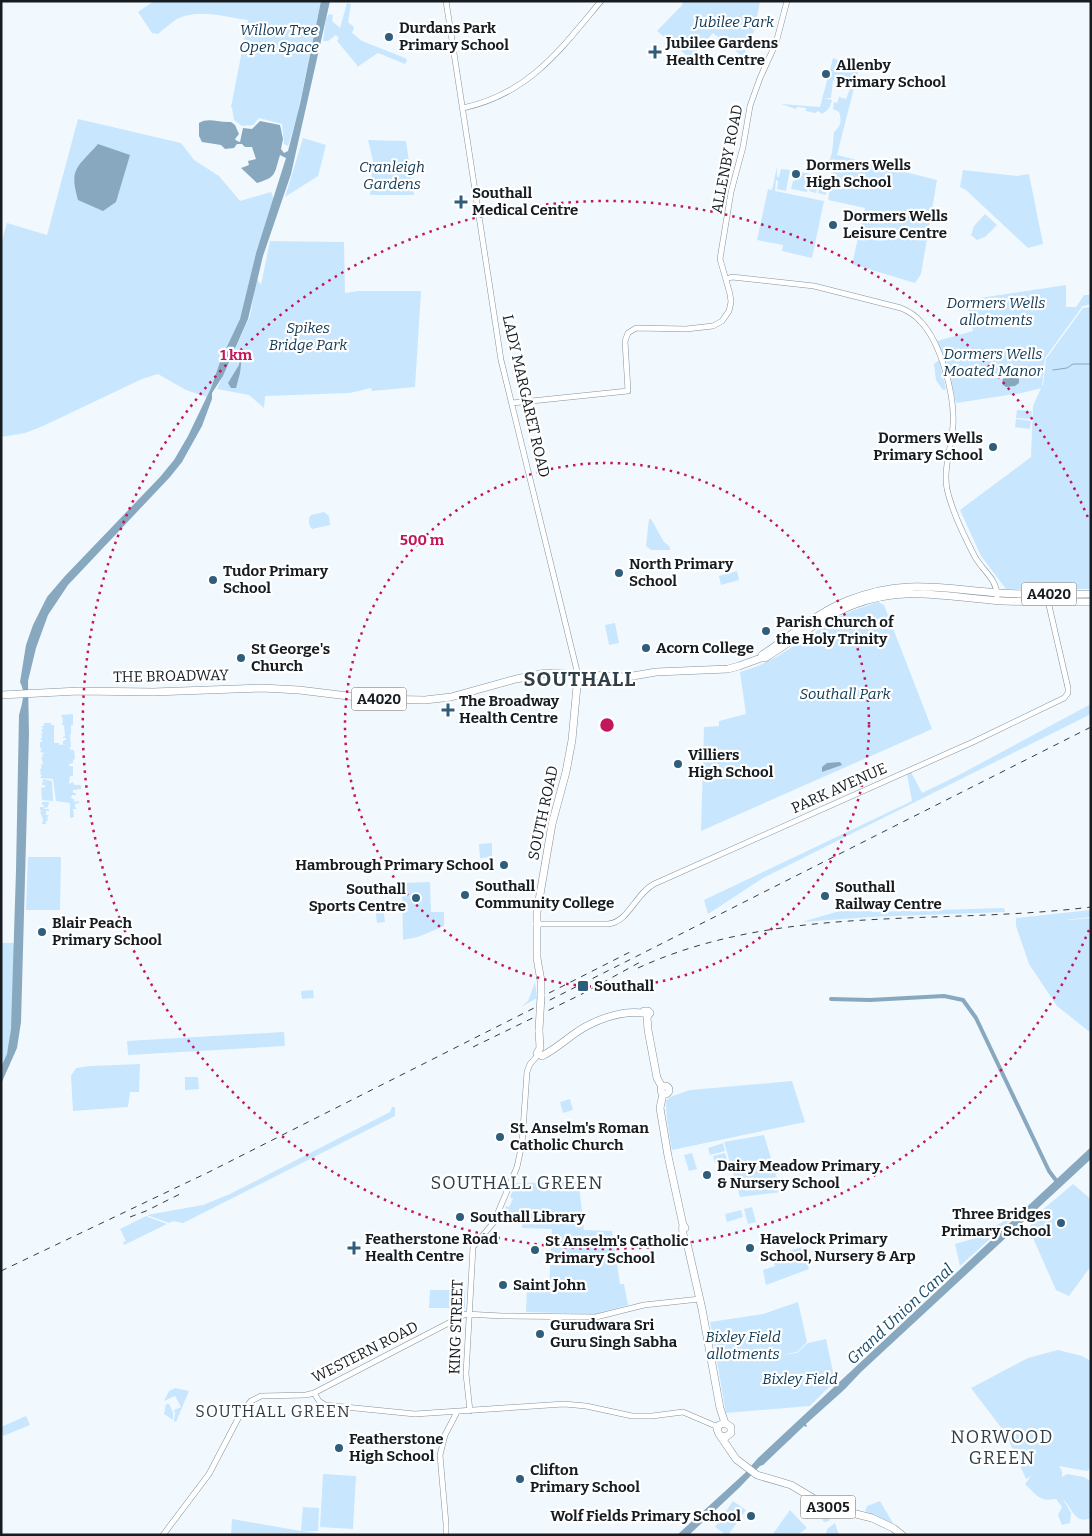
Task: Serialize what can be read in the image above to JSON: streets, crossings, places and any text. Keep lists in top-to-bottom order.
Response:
{
  "streets": {
    "main road": [
      "A4020",
      "THE BROADWAY",
      "SOUTH ROAD",
      "A3005"
    ],
    "street": [
      "ALLENBY ROAD",
      "LADY MARGARET ROAD",
      "PARK AVENUE",
      "KING STREET",
      "WESTERN ROAD"
    ]
  },
  "crossings": [
    ["ALLENBY ROAD", "LADY MARGARET ROAD"],
    ["LADY MARGARET ROAD", "A4020"],
    ["LADY MARGARET ROAD", "THE BROADWAY"],
    ["LADY MARGARET ROAD", "SOUTH ROAD"],
    ["A4020", "THE BROADWAY"],
    ["A4020", "PARK AVENUE"],
    ["A4020", "SOUTH ROAD"],
    ["THE BROADWAY", "SOUTH ROAD"],
    ["PARK AVENUE", "SOUTH ROAD"],
    ["SOUTH ROAD", "KING STREET"],
    ["KING STREET", "WESTERN ROAD"]
  ],
  "districts": [
    "SOUTHALL",
    "SOUTHALL GREEN",
    "SOUTHALL GREEN",
    "NORWOOD GREEN"
  ],
  "water": ["Grand Union Canal"],
  "parks": [
    "Jubilee Park",
    "Willow Tree Open Space",
    "Cranleigh Gardens",
    "Dormers Wells allotments",
    "Spikes Bridge Park",
    "Dormers Wells Moated Manor",
    "Southall Park",
    "Bixley Field allotments",
    "Bixley Field"
  ],
  "places": {
    "other": [
      "Durdans Park Primary School",
      "Allenby Primary School",
      "Dormers Wells High School",
      "Dormers Wells Leisure Centre",
      "Dormers Wells Primary School",
      "North Primary School",
      "Tudor Primary School",
      "Parish Church of the Holy Trinity",
      "Acorn College",
      "St George's Church",
      "Villiers High School",
      "Hambrough Primary School",
      "Southall Community College",
      "Southall Railway Centre",
      "Southall Sports Centre",
      "Blair Peach Primary School",
      "St. Anselm's Roman Catholic Church",
      "Dairy Meadow Primary & Nursery School",
      "Southall Library",
      "Three Bridges Primary School",
      "Havelock Primary School, Nursery & Arp",
      "St Anselm's Catholic Primary School",
      "Saint John",
      "Gurudwara Sri Guru Singh Sabha",
      "Featherstone High School",
      "Clifton Primary School",
      "Wolf Fields Primary School"
    ],
    "health": [
      "Jubilee Gardens Health Centre",
      "Southall Medical Centre",
      "The Broadway Health Centre",
      "Featherstone Road Health Centre"
    ],
    "transit": ["Southall"]
  },
  "rings": ["1 km", "500 m"]
}
